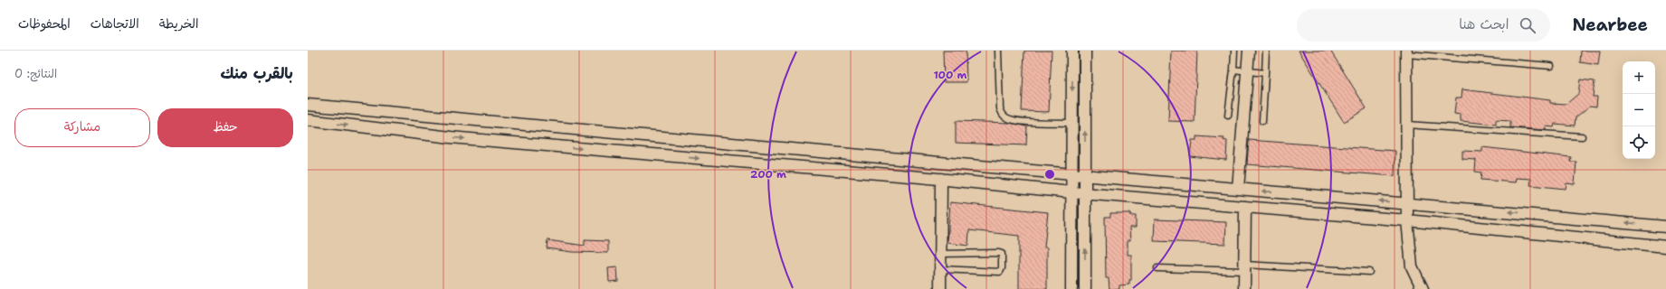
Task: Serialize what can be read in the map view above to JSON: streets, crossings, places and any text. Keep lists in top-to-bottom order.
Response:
{
  "page": {
    "header": "Nearbee",
    "search": "ابحث هنا",
    "nav": ["الخريطة", "الاتجاهات", "المحفوظات"],
    "heading": ["بالقرب منك", "النتائج: 0"],
    "map_buttons": ["+", "−"],
    "buttons": ["حفظ", "مشاركة"]
  },
  "rings": ["100 m", "200 m"]
}
